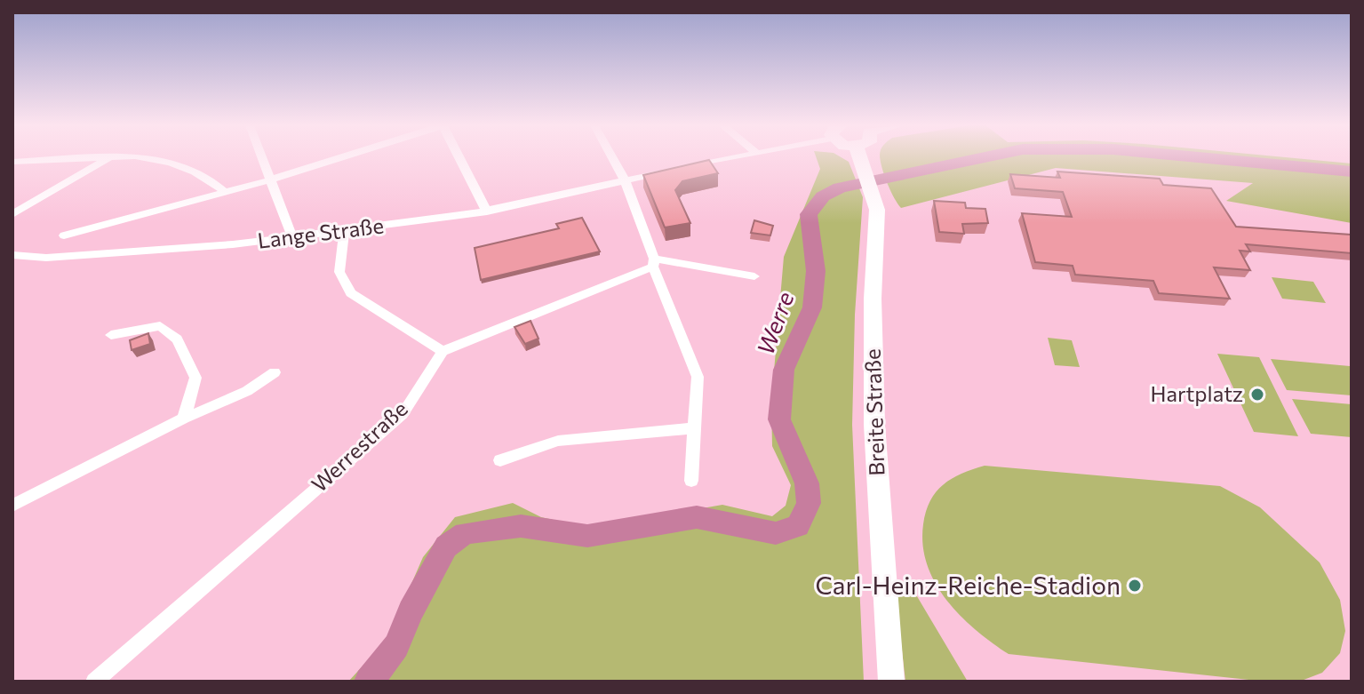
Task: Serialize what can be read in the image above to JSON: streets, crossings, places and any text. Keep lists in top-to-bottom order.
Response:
{
  "streets": {
    "main road": ["Breite Straße"],
    "street": ["Lange Straße", "Werrestraße"]
  },
  "water": ["Werre"],
  "places": ["Hartplatz", "Carl-Heinz-Reiche-Stadion"]
}
